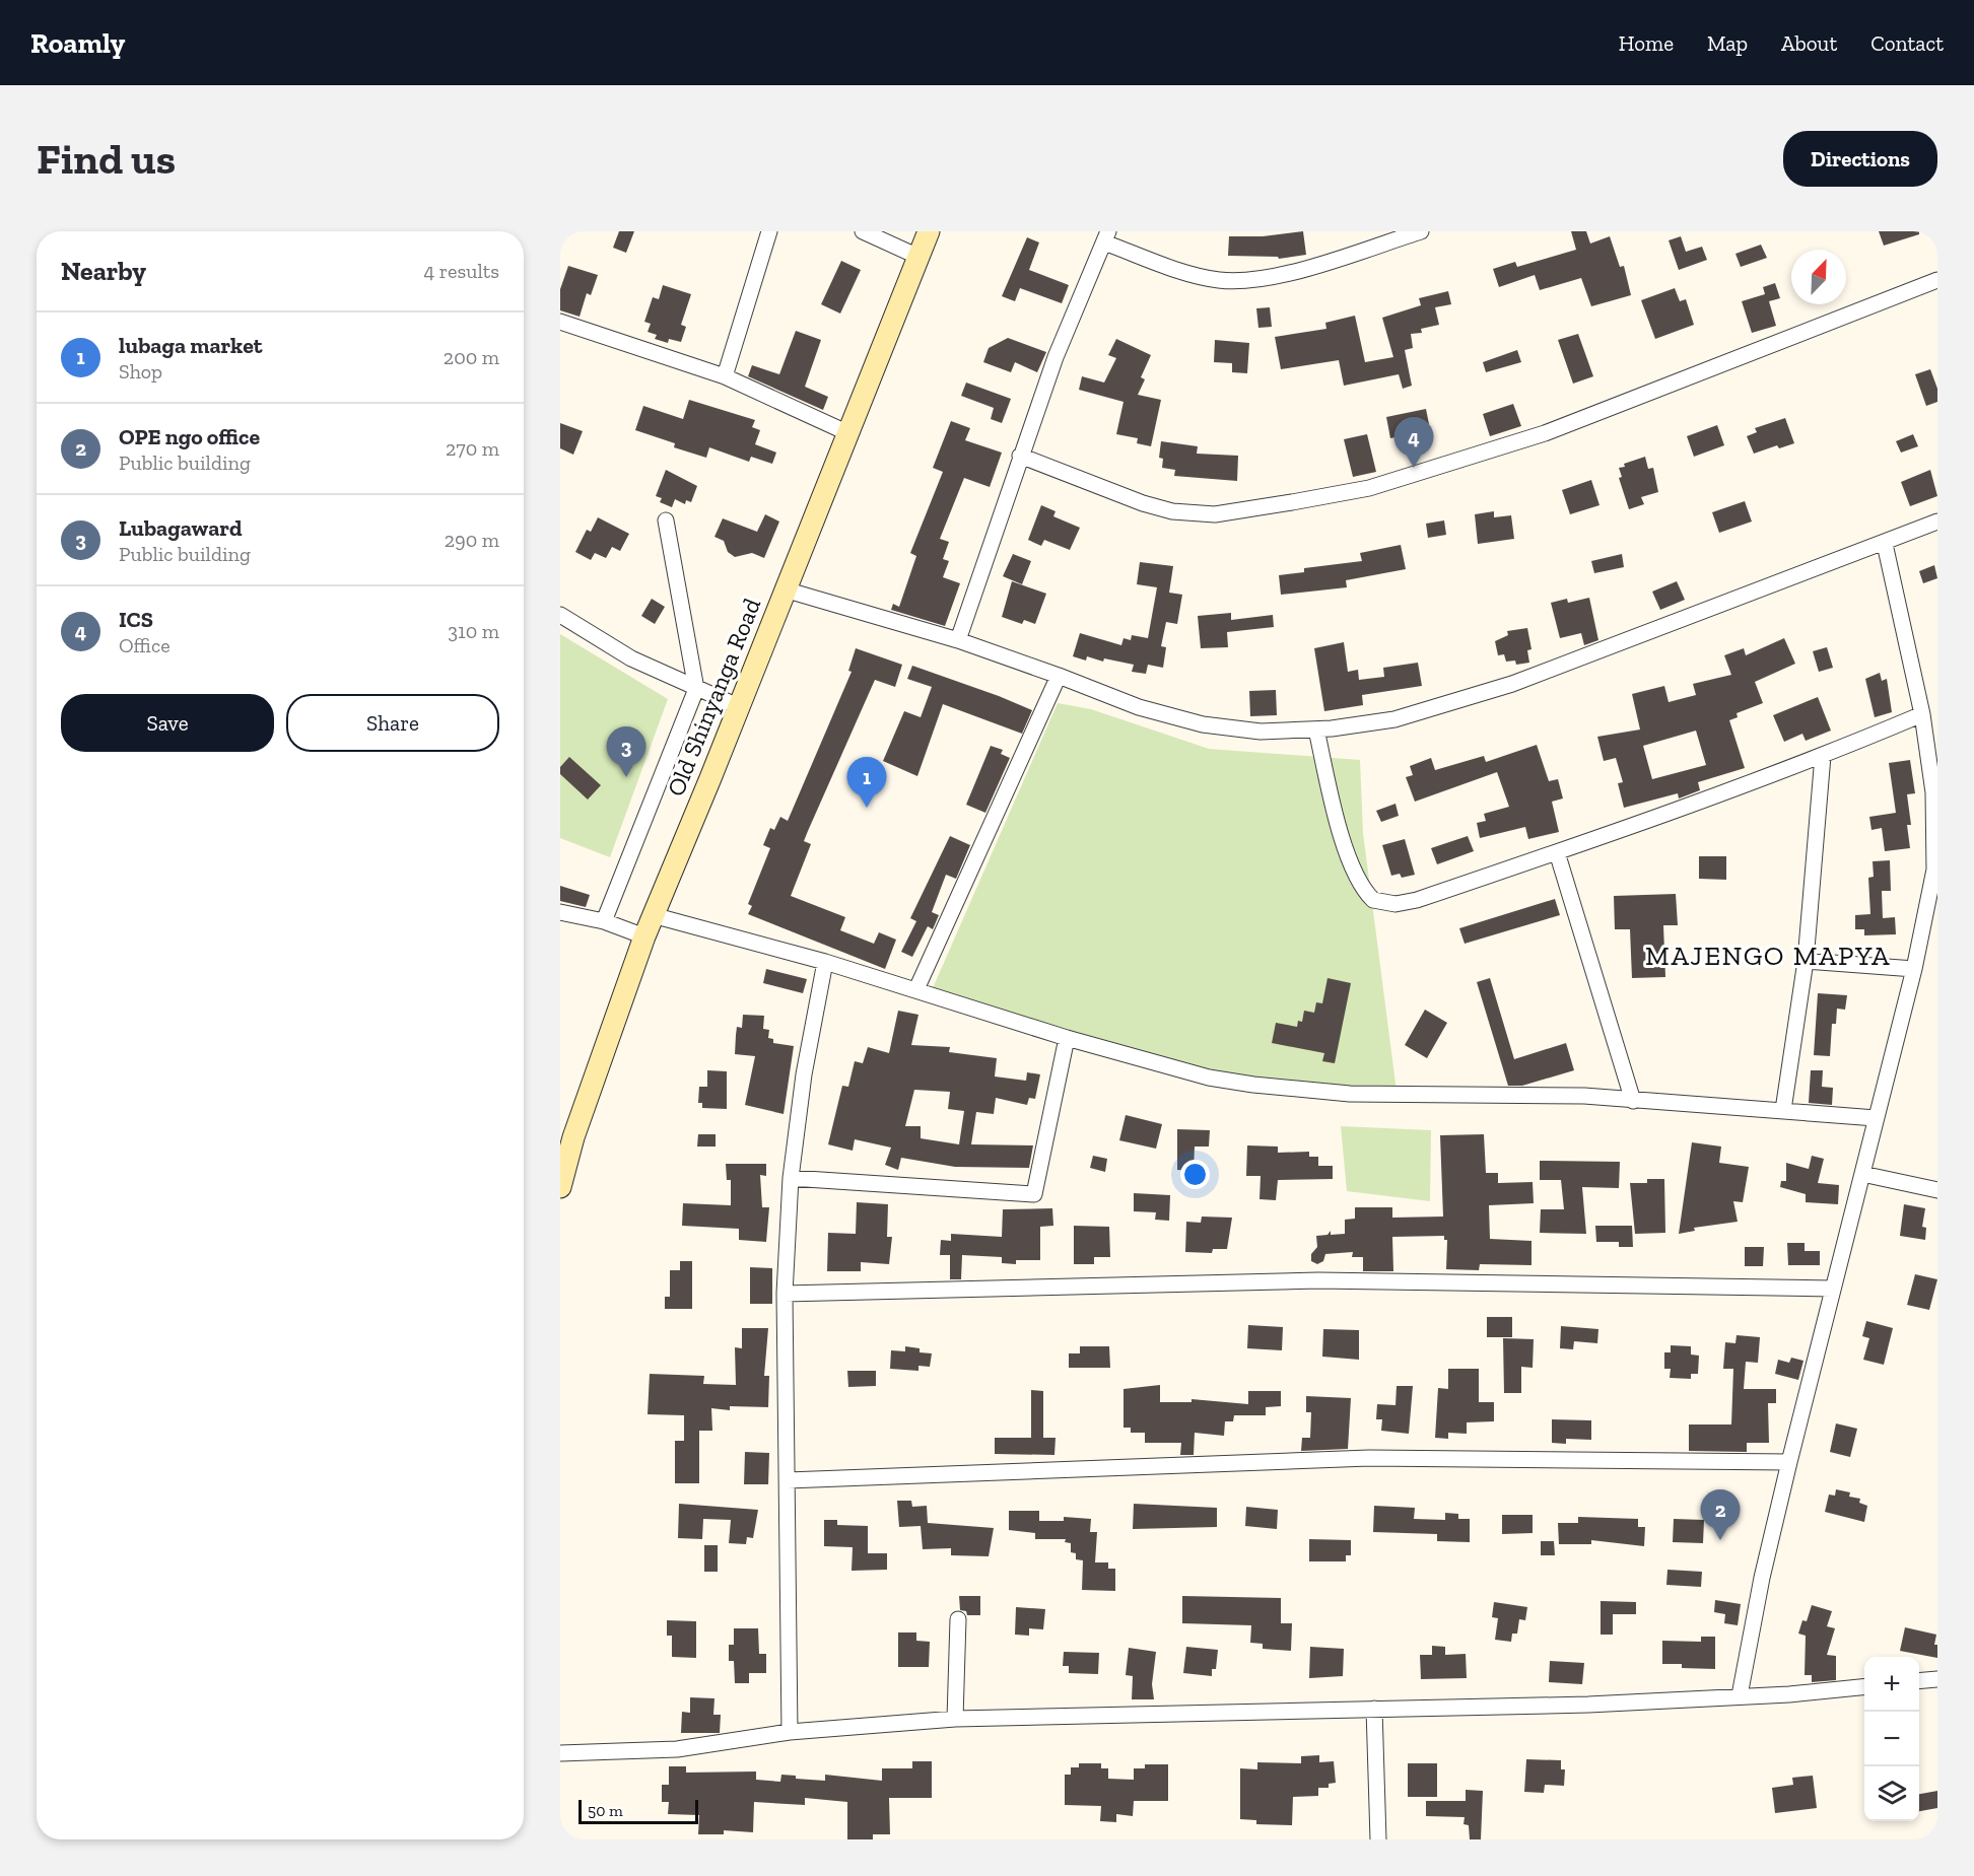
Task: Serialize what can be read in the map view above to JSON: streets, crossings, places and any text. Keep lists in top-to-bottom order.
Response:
{
  "streets": {
    "main road": ["Old Shinyanga Road"]
  },
  "districts": ["MAJENGO MAPYA"],
  "scale_bar": "50 m",
  "north": "top right",
  "page": {
    "header": "Roamly",
    "nav": [
      "Home",
      "Map",
      "About",
      "Contact"
    ],
    "buttons": [
      "Directions",
      ["Save", "Share"]
    ],
    "title": "Find us",
    "heading": ["Nearby", "4 results"],
    "list": [
      {
        "mark": "1",
        "name": "lubaga market",
        "note": "Shop",
        "value": "200 m"
      },
      {
        "mark": "2",
        "name": "OPE ngo office",
        "note": "Public building",
        "value": "270 m"
      },
      {
        "mark": "3",
        "name": "Lubagaward",
        "note": "Public building",
        "value": "290 m"
      },
      {
        "mark": "4",
        "name": "ICS",
        "note": "Office",
        "value": "310 m"
      }
    ],
    "pins": [
      "4",
      "3",
      "1",
      "2"
    ],
    "map_buttons": ["+", "−"],
    "scale": "50 m"
  }
}
